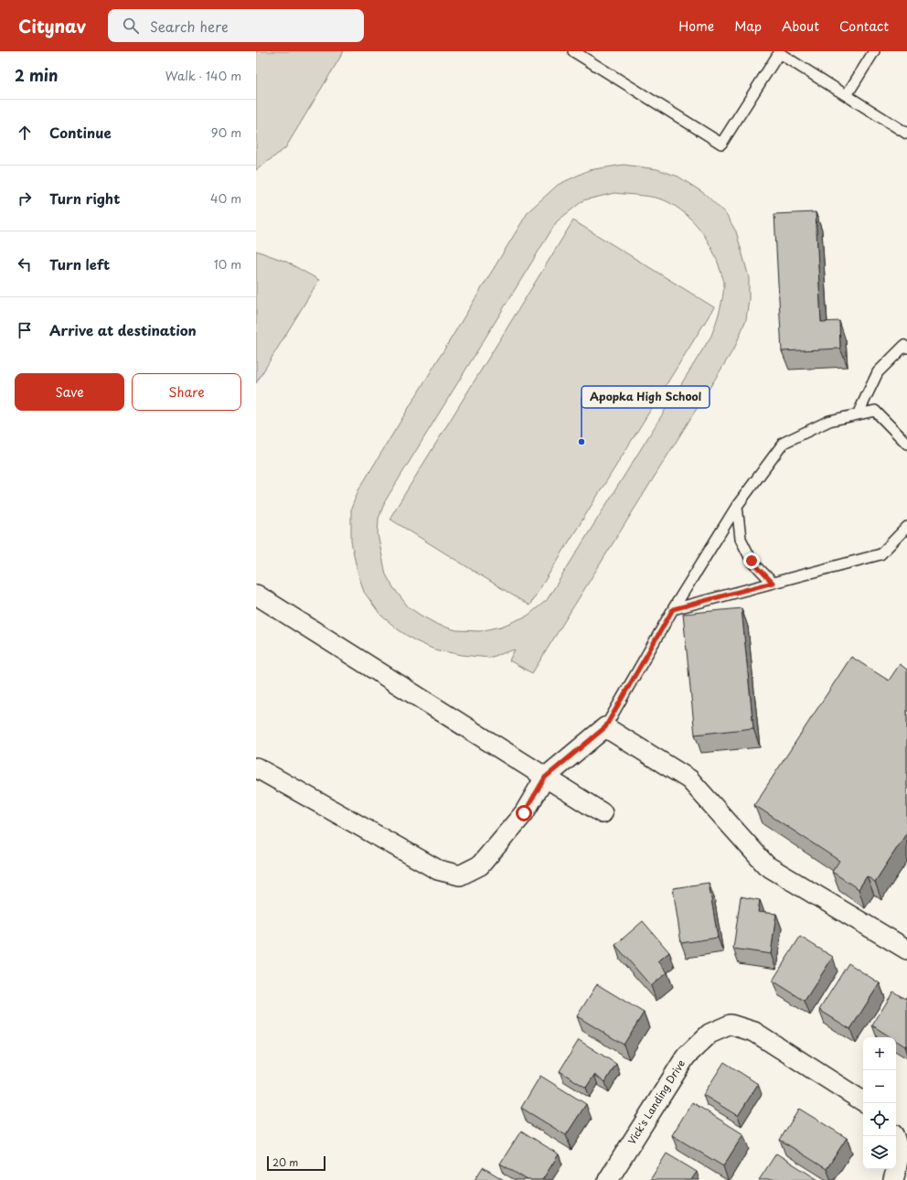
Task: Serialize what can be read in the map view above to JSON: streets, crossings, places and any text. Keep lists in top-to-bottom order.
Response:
{
  "streets": {
    "street": ["Vick's Landing Drive"]
  },
  "places": ["Apopka High School"],
  "scale_bar": "20 m",
  "page": {
    "header": "Citynav",
    "search": "Search here",
    "nav": [
      "Home",
      "Map",
      "About",
      "Contact"
    ],
    "heading": ["2 min", "Walk · 140 m"],
    "list": [
      ["Continue", "90 m"],
      ["Turn right", "40 m"],
      ["Turn left", "10 m"],
      "Arrive at destination"
    ],
    "buttons": ["Save", "Share"],
    "map_buttons": ["+", "−"],
    "scale": "20 m"
  }
}
